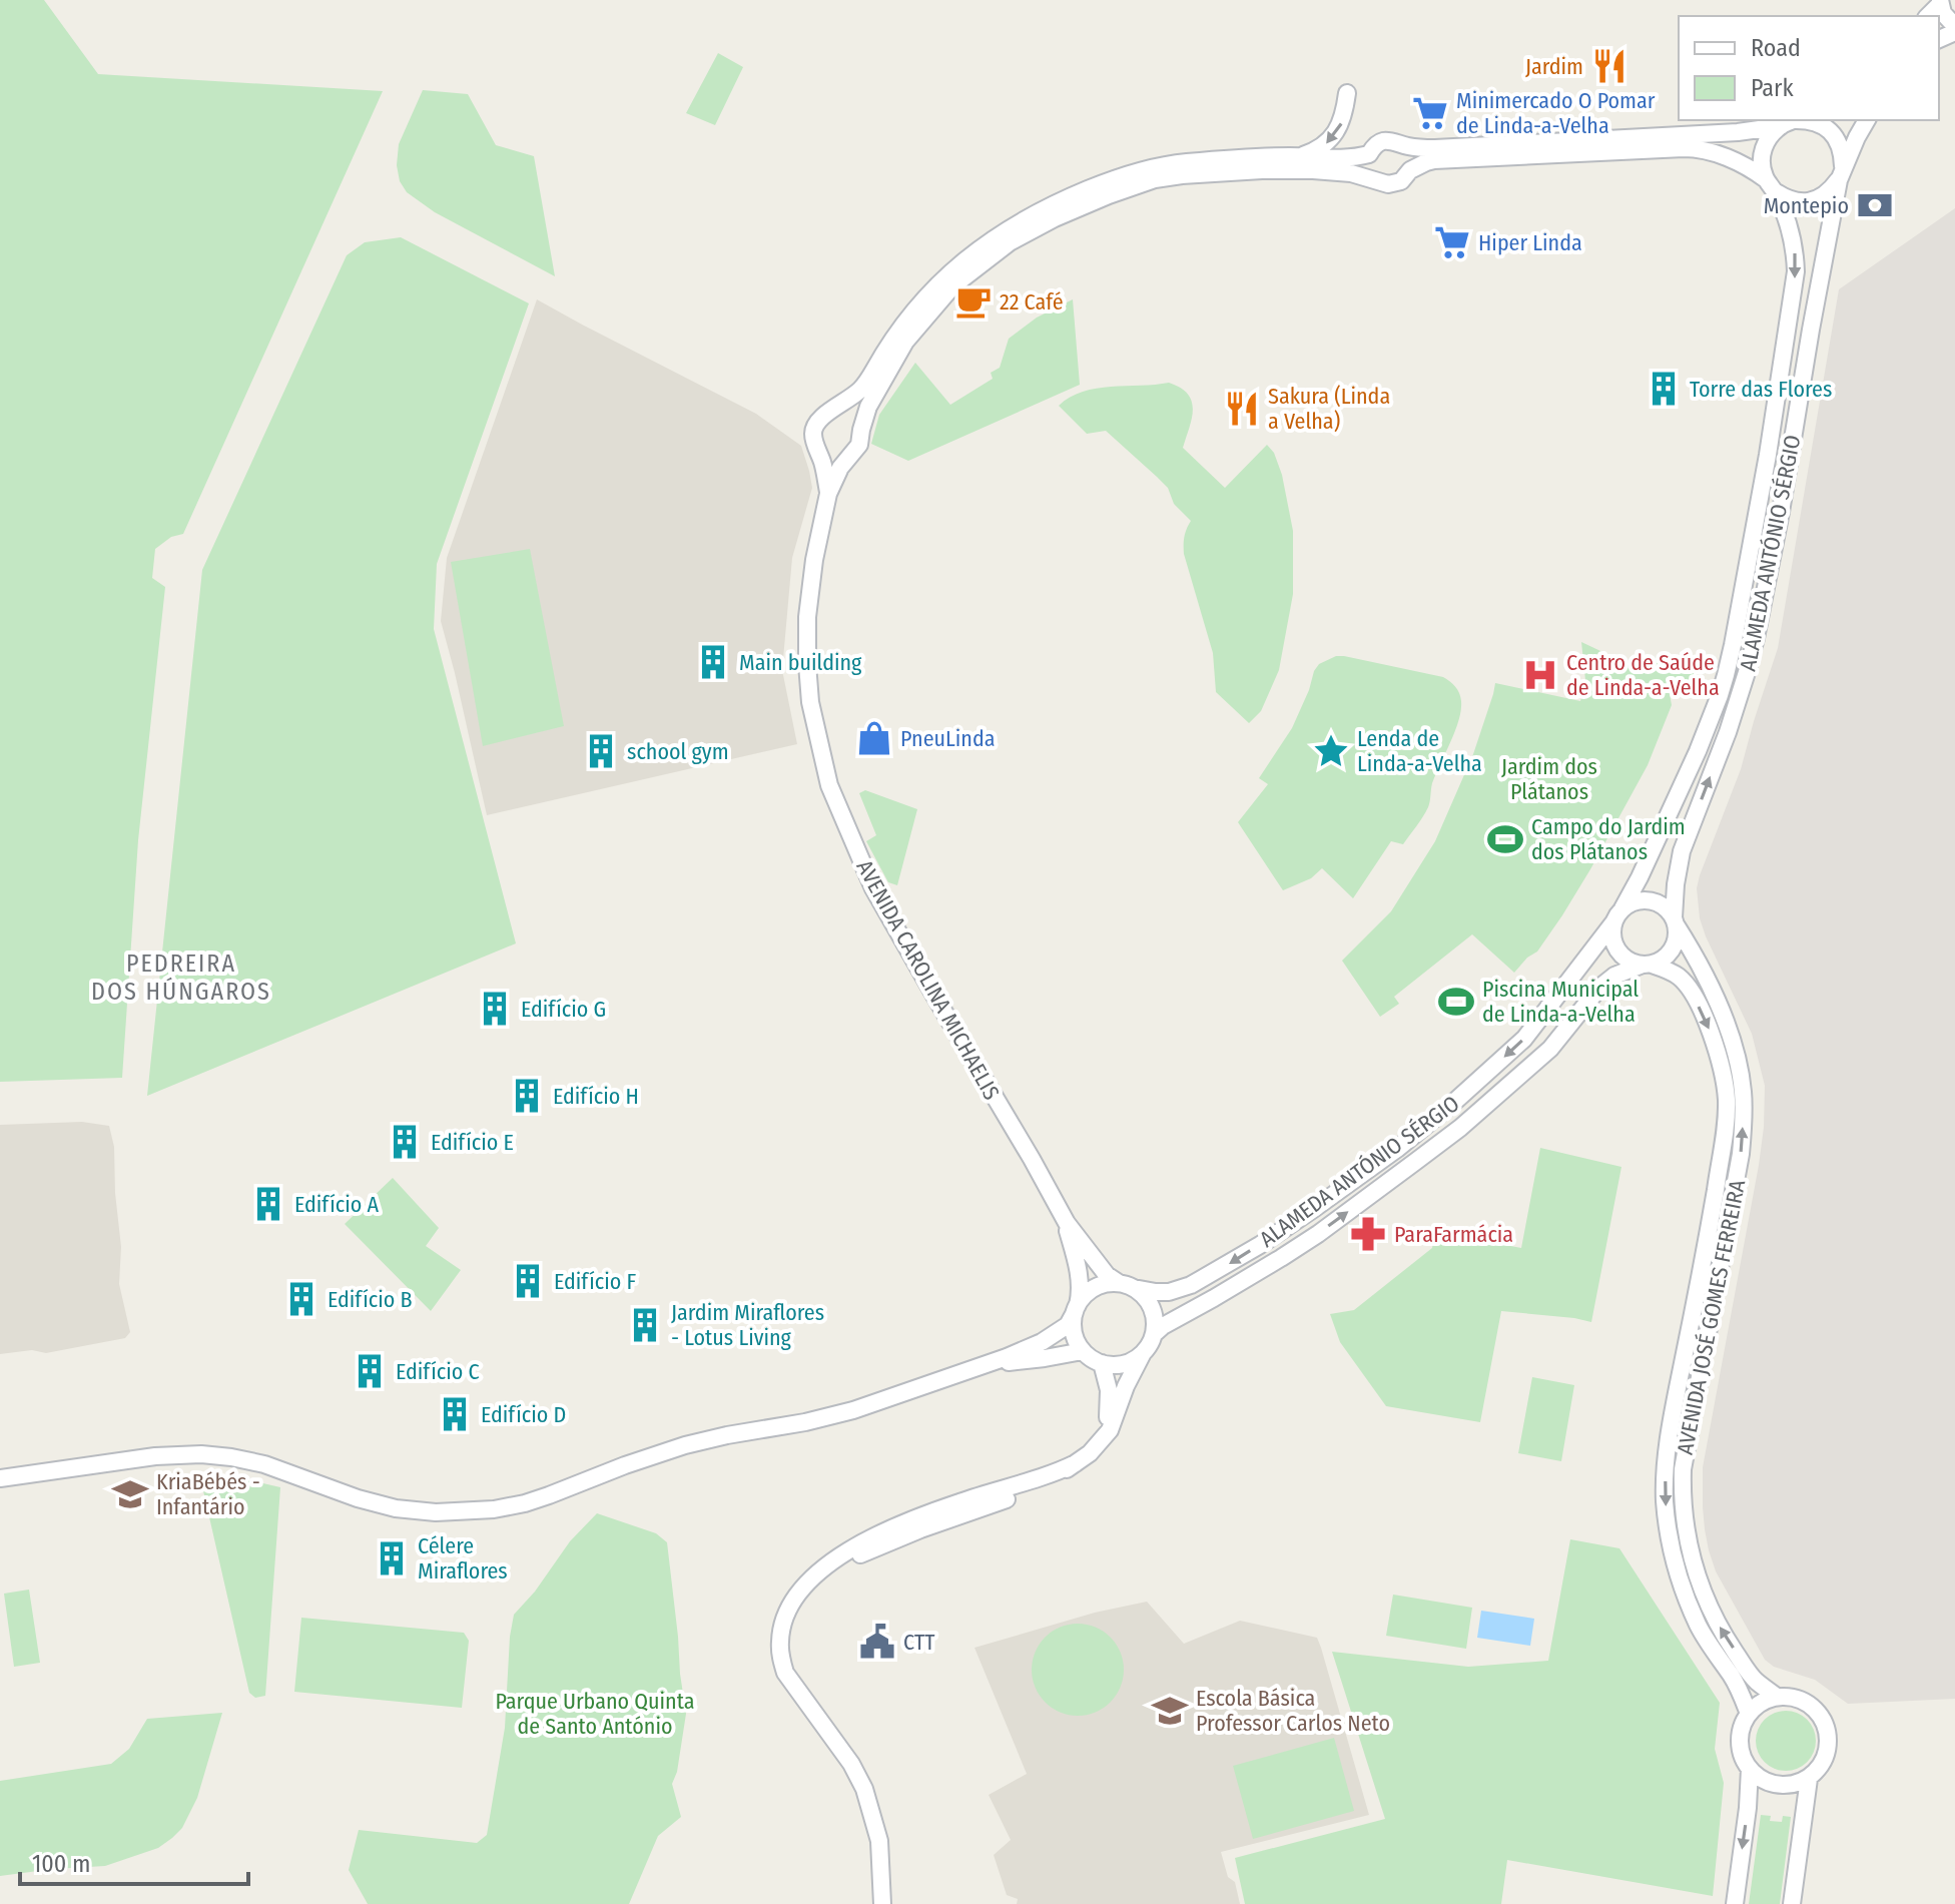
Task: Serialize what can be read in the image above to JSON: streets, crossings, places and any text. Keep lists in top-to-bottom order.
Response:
{
  "streets": {
    "street": ["ALAMEDA ANTÓNIO SÉRGIO", "AVENIDA CAROLINA MICHAELIS", "AVENIDA JOSÉ GOMES FERREIRA"]
  },
  "crossings": [
    ["ALAMEDA ANTÓNIO SÉRGIO", "AVENIDA CAROLINA MICHAELIS"],
    ["ALAMEDA ANTÓNIO SÉRGIO", "AVENIDA JOSÉ GOMES FERREIRA"]
  ],
  "districts": ["PEDREIRA DOS HÚNGAROS"],
  "parks": ["Jardim dos Plátanos", "Parque Urbano Quinta de Santo António"],
  "places": {
    "restaurant": ["Jardim", "Sakura (Linda a Velha)"],
    "supermarket": ["Minimercado O Pomar de Linda-a-Velha", "Hiper Linda"],
    "bank": ["Montepio"],
    "cafe": ["22 Café"],
    "building": [
      "Torre das Flores",
      "Main building",
      "school gym",
      "Edifício G",
      "Edifício H",
      "Edifício E",
      "Edifício A",
      "Edifício F",
      "Edifício B",
      "Jardim Miraflores - Lotus Living",
      "Edifício C",
      "Edifício D",
      "Célere Miraflores"
    ],
    "hospital": ["Centro de Saúde de Linda-a-Velha"],
    "shop": ["PneuLinda"],
    "place": ["Lenda de Linda-a-Velha"],
    "sports": ["Campo do Jardim dos Plátanos", "Piscina Municipal de Linda-a-Velha"],
    "pharmacy": ["ParaFarmácia"],
    "school or university": ["KriaBébés - Infantário", "Escola Básica Professor Carlos Neto"],
    "public building": ["CTT"]
  },
  "legend": ["Road", "Park"],
  "scale_bar": "100 m"
}
